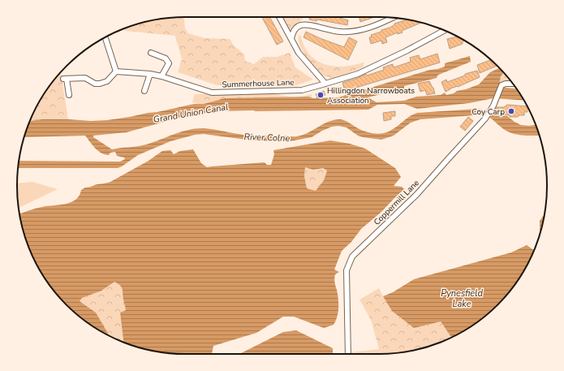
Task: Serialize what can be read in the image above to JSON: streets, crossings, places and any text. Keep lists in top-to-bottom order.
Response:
{
  "streets": {
    "street": ["Summerhouse Lane", "Coppermill Lane"]
  },
  "water": ["Grand Union Canal", "River Colne", "Pynesfield Lake"],
  "places": ["Hillingdon Narrowboats Association", "Coy Carp"]
}
